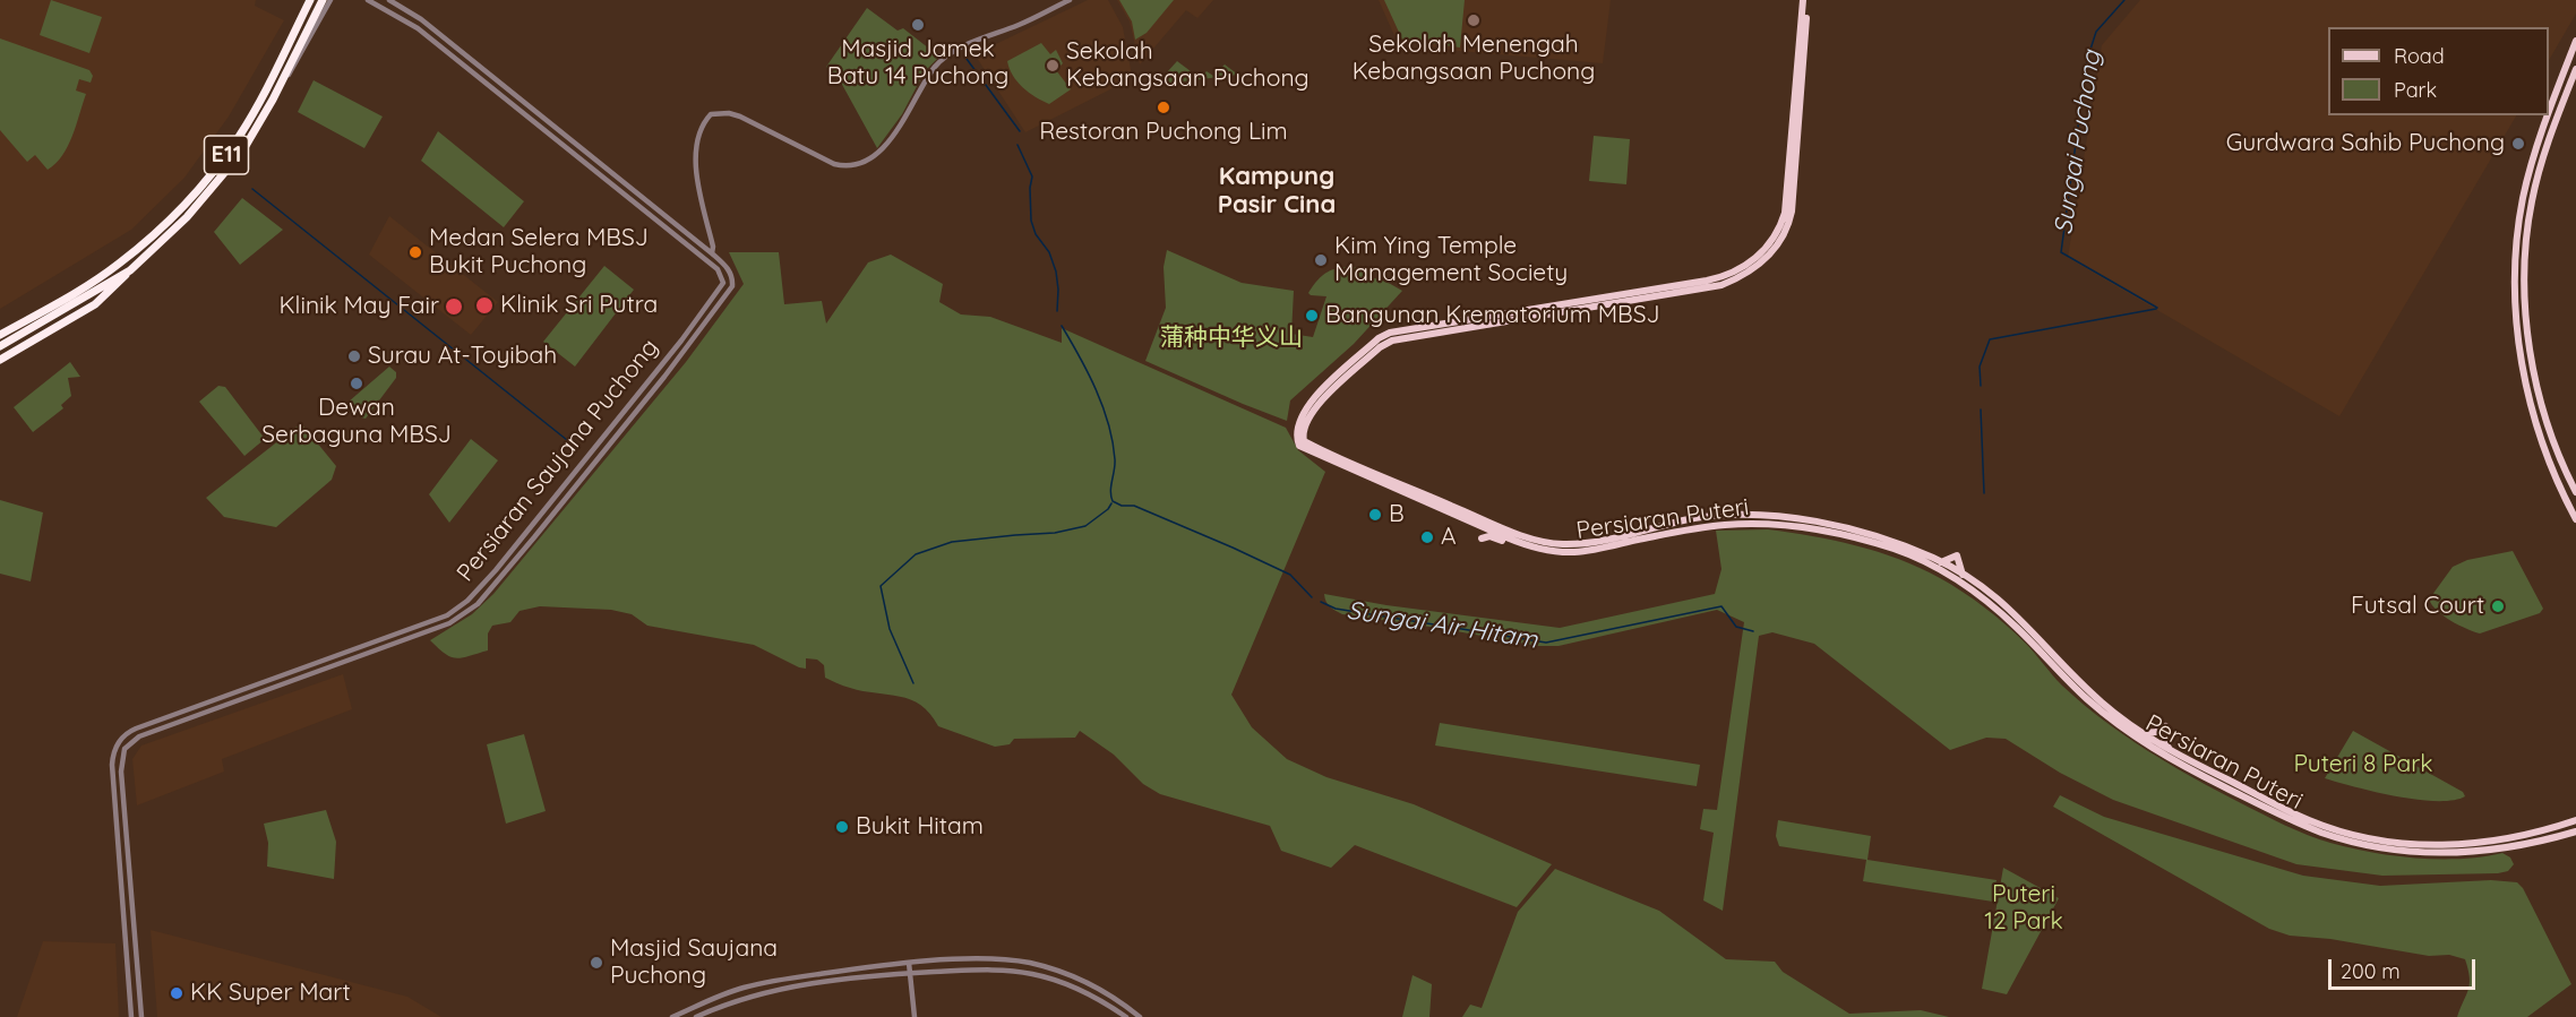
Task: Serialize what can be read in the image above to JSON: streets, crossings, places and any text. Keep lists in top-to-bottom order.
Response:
{
  "streets": {
    "highway": ["E11"],
    "main road": ["Persiaran Puteri"],
    "street": ["Persiaran Saujana Puchong"]
  },
  "districts": ["Kampung Pasir Cina"],
  "water": ["Sungai Puchong", "Sungai Air Hitam"],
  "parks": ["蒲种中华义山", "Puteri 8 Park", "Puteri 12 Park"],
  "places": [
    "Sekolah Menengah Kebangsaan Puchong",
    "Masjid Jamek Batu 14 Puchong",
    "Sekolah Kebangsaan Puchong",
    "Restoran Puchong Lim",
    "Gurdwara Sahib Puchong",
    "Medan Selera MBSJ Bukit Puchong",
    "Kim Ying Temple Management Society",
    "Klinik Sri Putra",
    "Klinik May Fair",
    "Bangunan Krematorium MBSJ",
    "Surau At-Toyibah",
    "Dewan Serbaguna MBSJ",
    "B",
    "A",
    "Futsal Court",
    "Bukit Hitam",
    "Masjid Saujana Puchong",
    "KK Super Mart"
  ],
  "legend": ["Road", "Park"],
  "scale_bar": "200 m"
}
